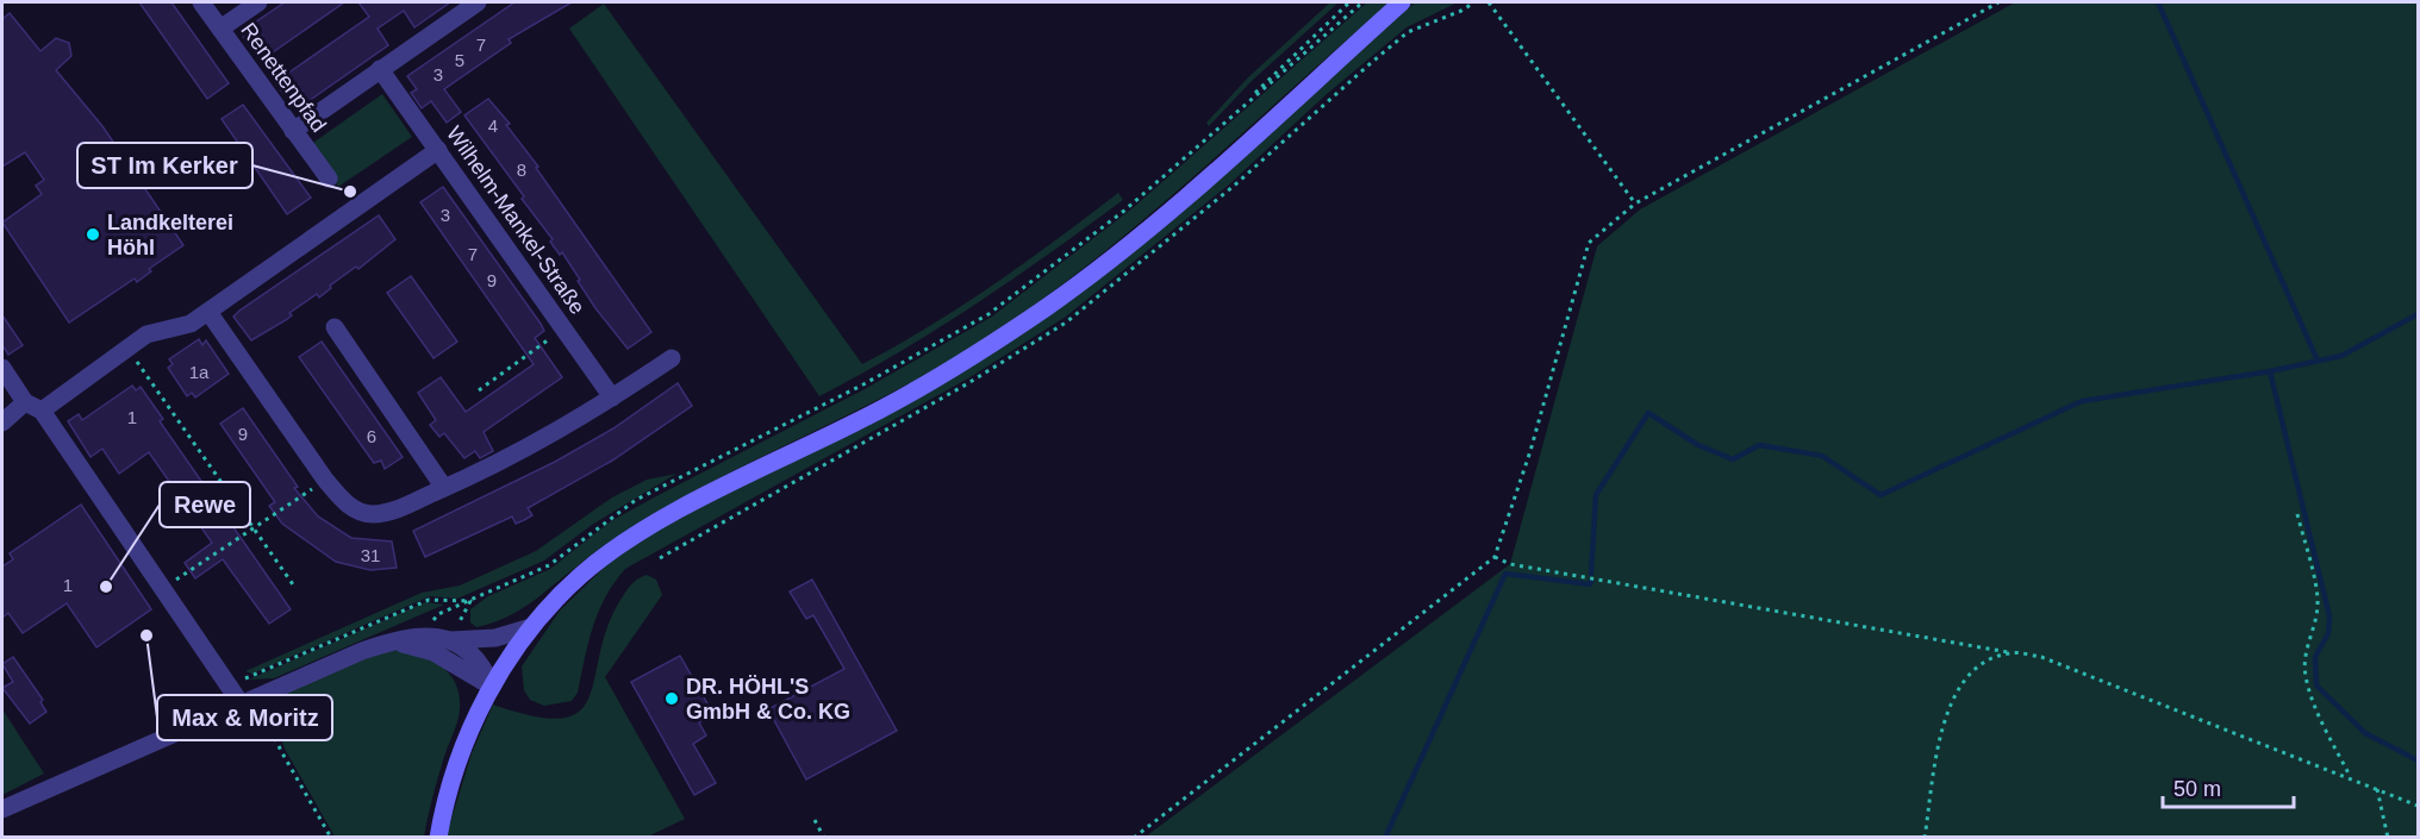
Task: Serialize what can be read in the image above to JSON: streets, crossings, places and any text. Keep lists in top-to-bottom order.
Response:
{
  "streets": {
    "street": ["Renettenpfad", "Wilhelm-Mankel-Straße"]
  },
  "places": [
    "ST Im Kerker",
    "Landkelterei Höhl",
    "Rewe",
    "Max & Moritz",
    "DR. HÖHL'S GmbH & Co. KG"
  ],
  "house_numbers": [
    "7",
    "5",
    "3",
    "4",
    "8",
    "3",
    "7",
    "9",
    "1a",
    "1",
    "9",
    "6",
    "31",
    "1"
  ],
  "scale_bar": "50 m"
}
